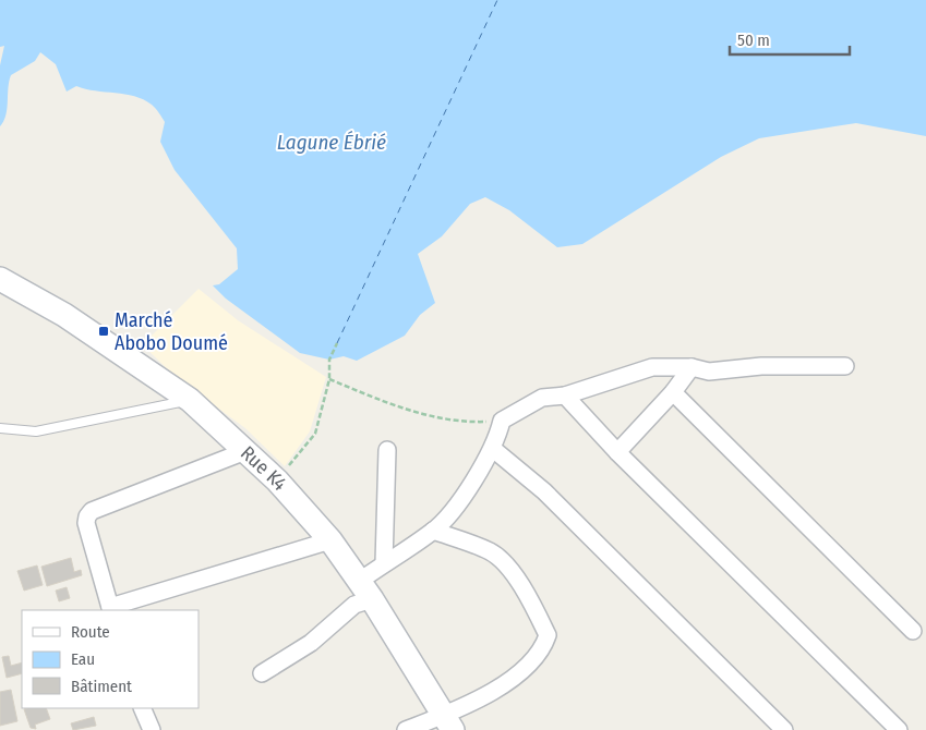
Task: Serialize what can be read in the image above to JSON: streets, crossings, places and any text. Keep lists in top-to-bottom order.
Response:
{
  "streets": {
    "street": ["Rue K4"]
  },
  "water": ["Lagune Ébrié"],
  "places": {
    "transit": ["Marché Abobo Doumé"]
  },
  "legend": ["Route", "Eau", "Bâtiment"],
  "scale_bar": "50 m"
}
